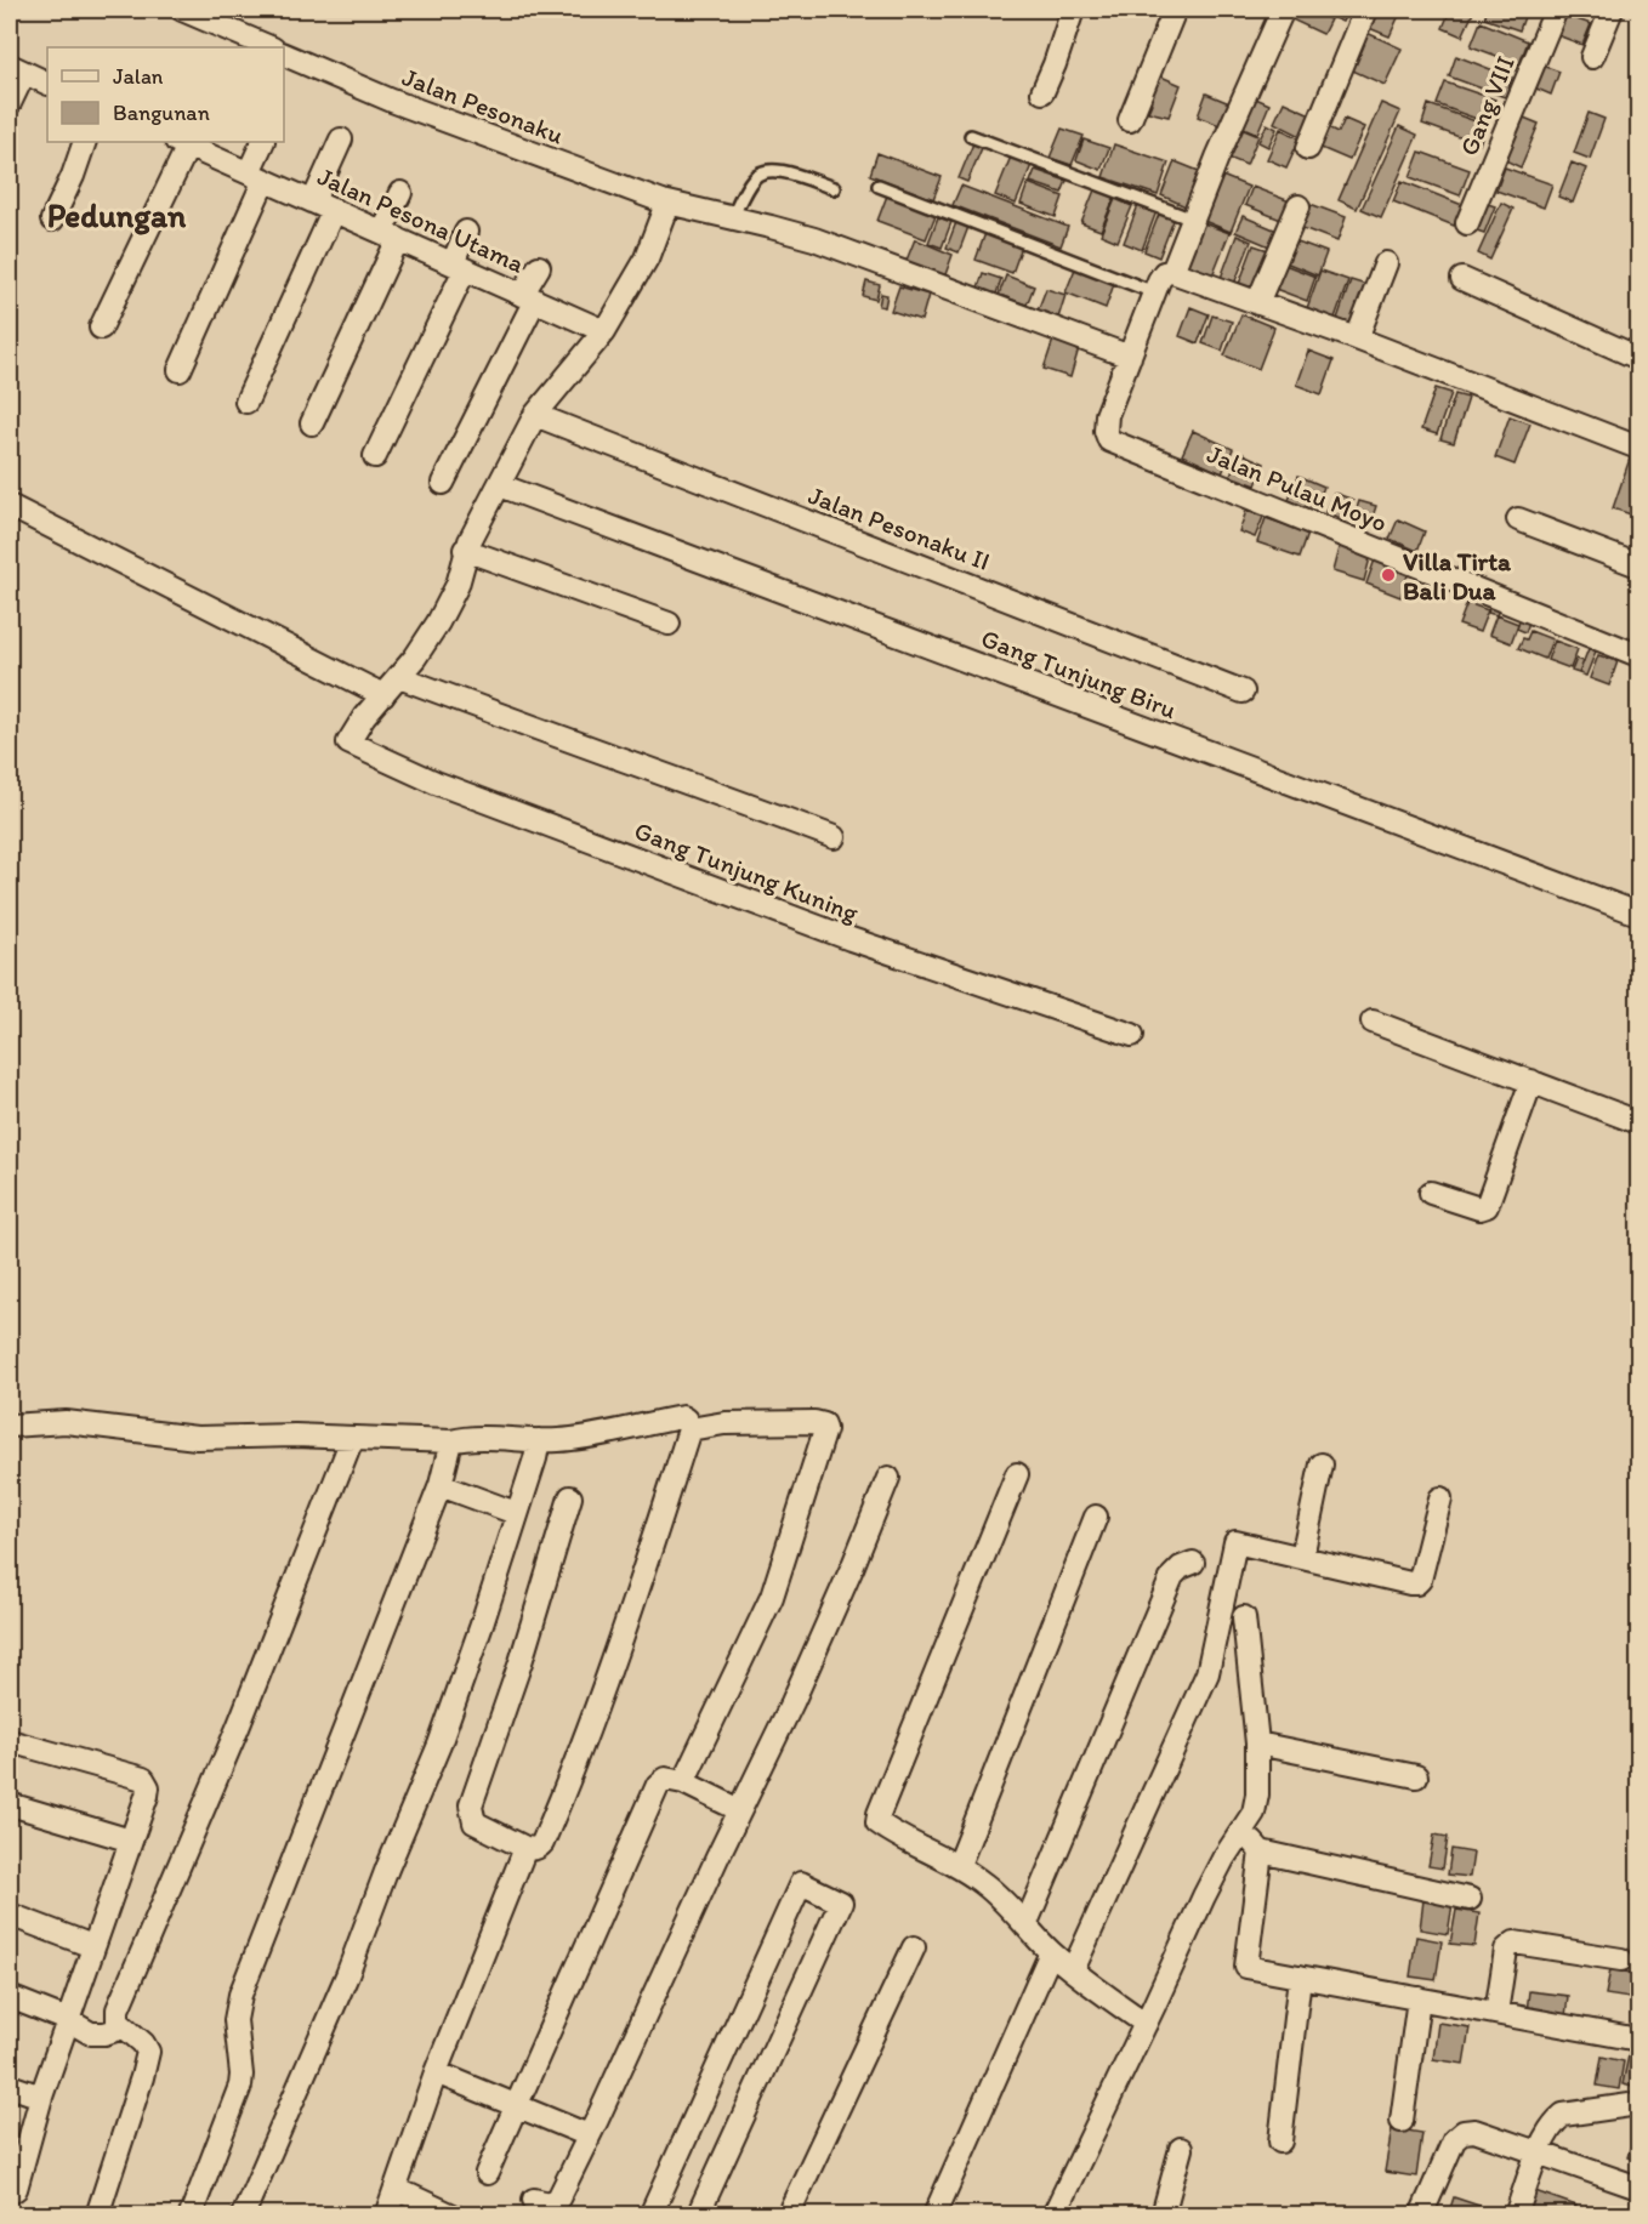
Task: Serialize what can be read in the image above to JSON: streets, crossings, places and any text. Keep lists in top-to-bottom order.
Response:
{
  "streets": {
    "street": [
      "Jalan Pesonaku",
      "Gang VIII",
      "Jalan Pesona Utama",
      "Jalan Pulau Moyo",
      "Jalan Pesonaku II",
      "Gang Tunjung Biru",
      "Gang Tunjung Kuning"
    ]
  },
  "crossings": [
    ["Jalan Pesonaku", "Jalan Pulau Moyo"]
  ],
  "districts": ["Pedungan"],
  "places": ["Villa Tirta Bali Dua"],
  "legend": ["Jalan", "Bangunan"]
}
